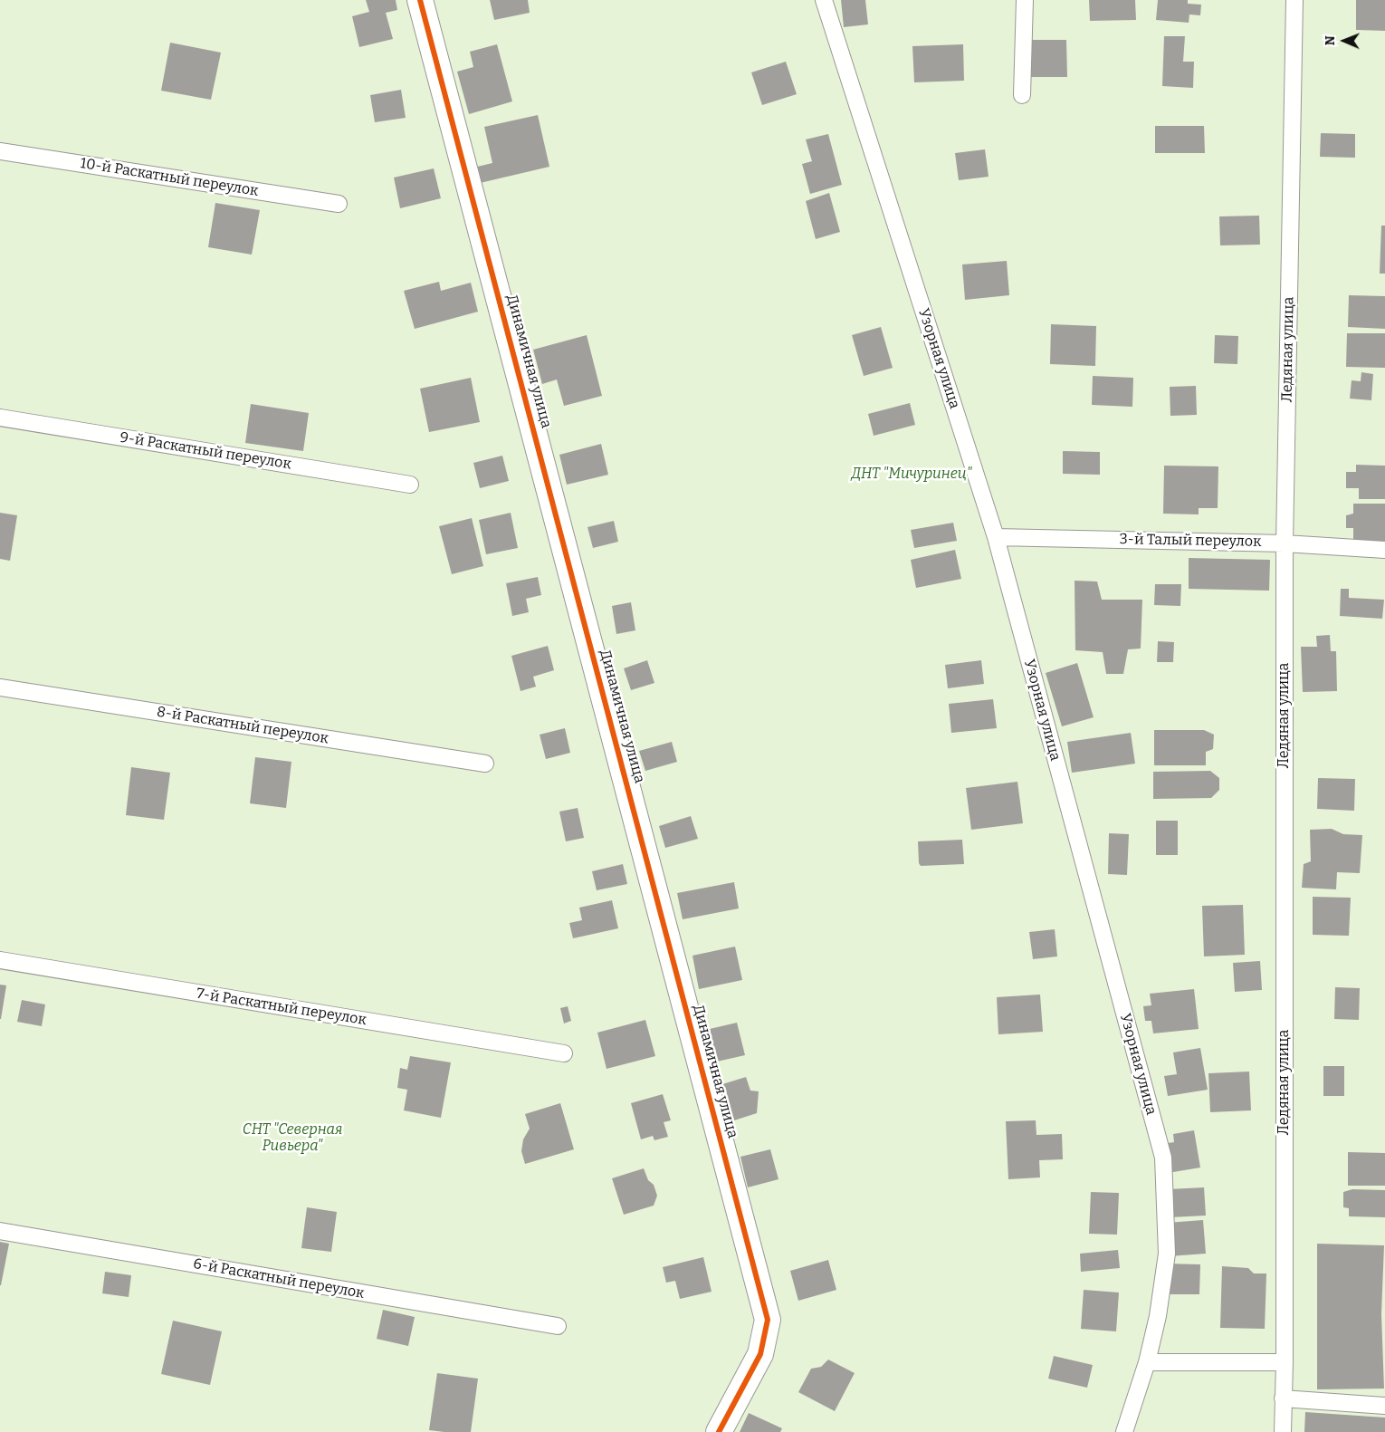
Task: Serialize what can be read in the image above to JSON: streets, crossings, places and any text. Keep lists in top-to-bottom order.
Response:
{
  "streets": {
    "street": ["Динамичная улица"],
    "lane": [
      "10-й Раскатный переулок",
      "Ледяная улица",
      "Узорная улица",
      "9-й Раскатный переулок",
      "3-й Талый переулок",
      "8-й Раскатный переулок",
      "7-й Раскатный переулок",
      "6-й Раскатный переулок"
    ]
  },
  "crossings": [
    ["Ледяная улица", "3-й Талый переулок"],
    ["Узорная улица", "3-й Талый переулок"]
  ],
  "parks": ["ДНТ \"Мичуринец\"", "СНТ \"Северная Ривьера\""],
  "north": "left"
}
